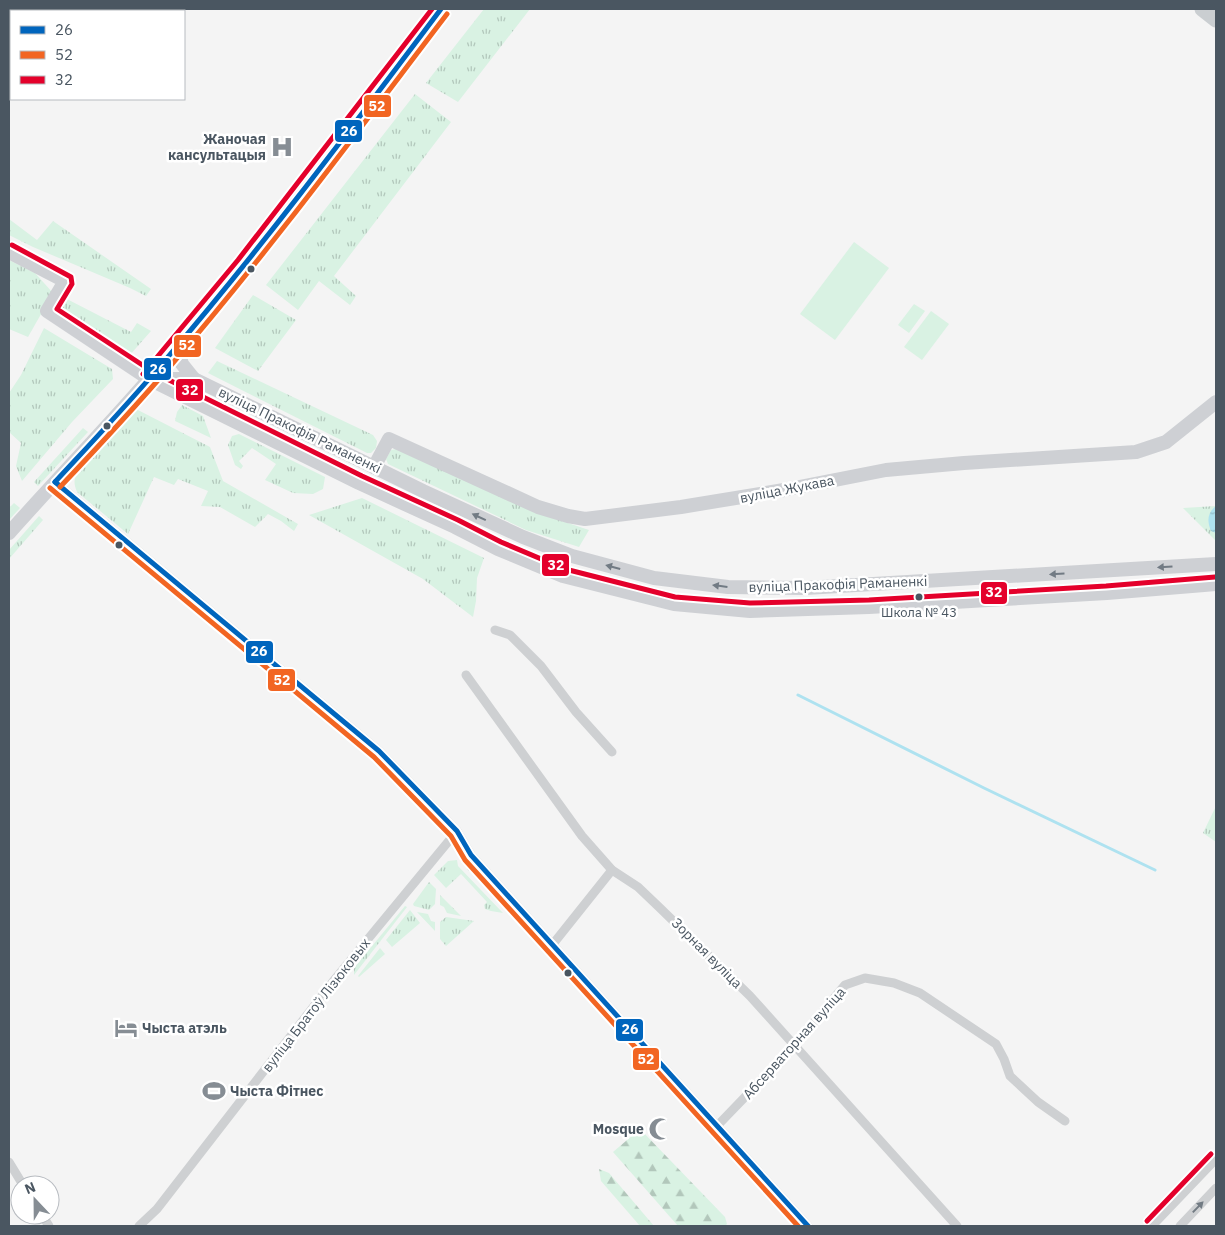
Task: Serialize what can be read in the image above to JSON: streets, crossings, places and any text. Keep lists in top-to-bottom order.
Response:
{
  "streets": {
    "street": [
      "вуліца Пракофія Раманенкі",
      "вуліца Жукава",
      "Зорная вуліца",
      "вуліца Братоў Лізюковых",
      "Абсерваторная вуліца"
    ]
  },
  "crossings": [
    ["вуліца Пракофія Раманенкі", "вуліца Жукава"],
    ["Зорная вуліца", "Абсерваторная вуліца"]
  ],
  "places": {
    "hospital": ["Жаночая кансультацыя"],
    "other": ["Школа № 43"],
    "hotel": ["Чыста атэль"],
    "sports": ["Чыста Фітнес"],
    "mosque": ["Mosque"]
  },
  "lines": ["transit line 26", "transit line 32", "transit line 52"],
  "legend": ["26", "52", "32"],
  "north": "top"
}
